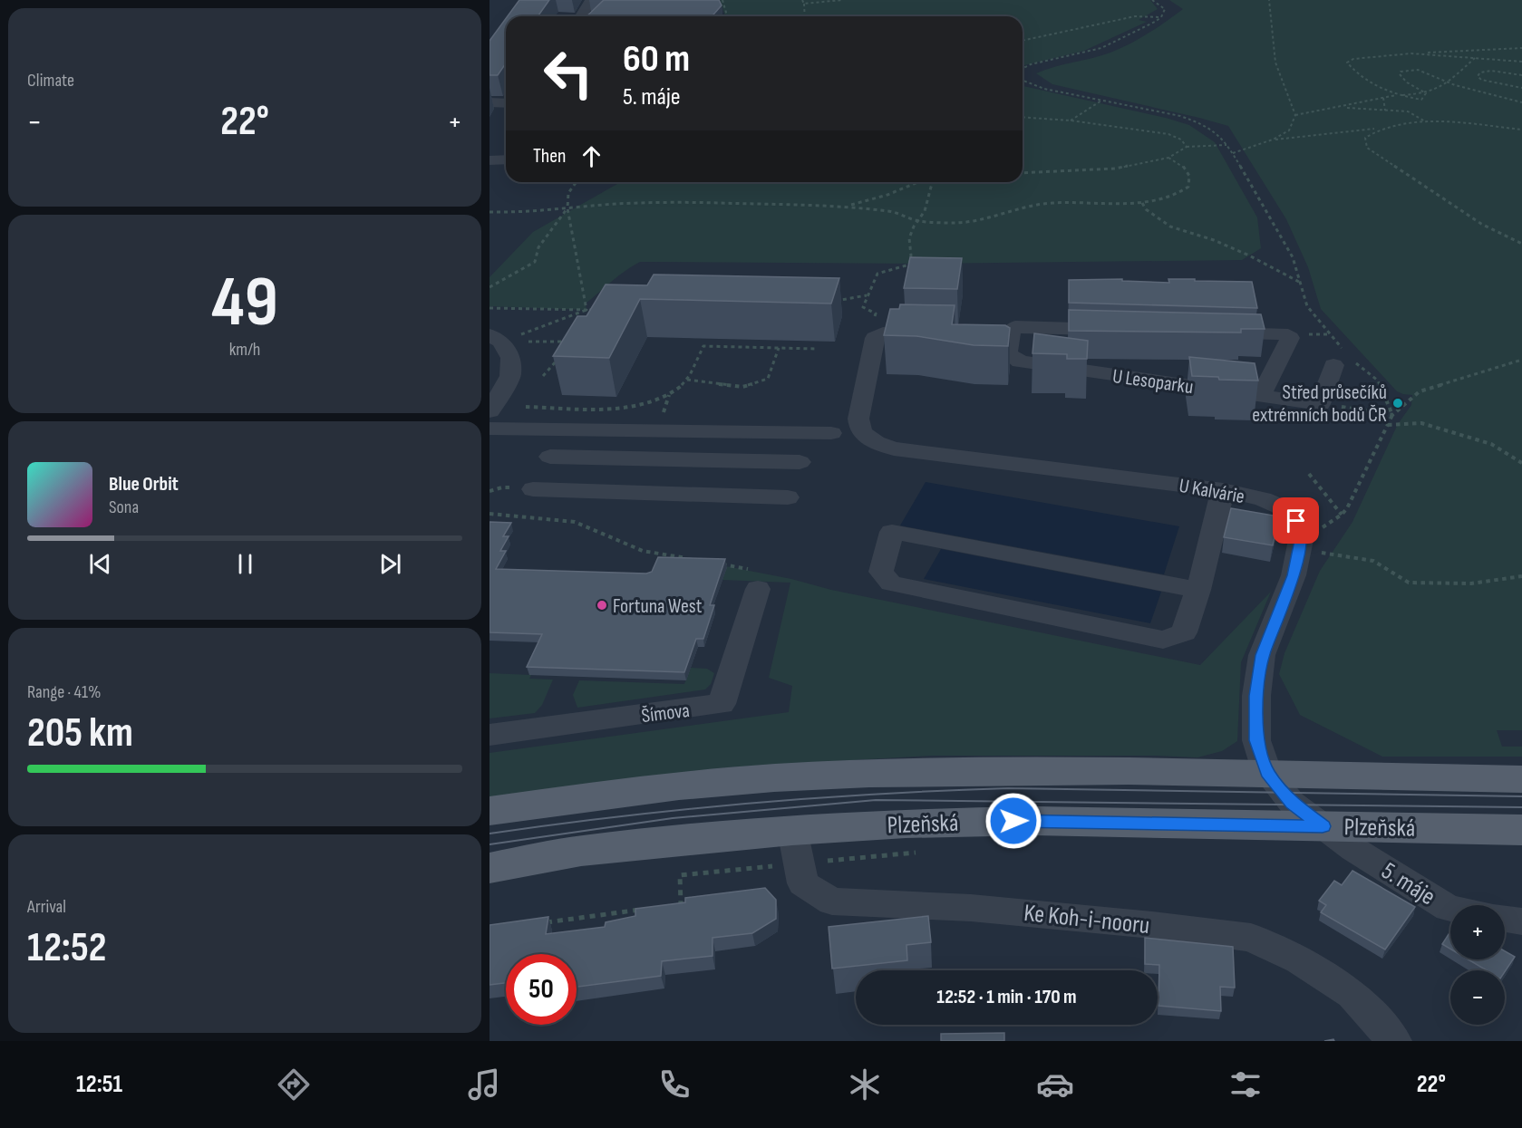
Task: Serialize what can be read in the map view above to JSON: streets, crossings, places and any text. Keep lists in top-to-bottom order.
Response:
{
  "streets": {
    "main road": ["Plzeňská"],
    "street": [
      "U Lesoparku",
      "U Kalvárie",
      "Šímova",
      "5. máje",
      "Ke Koh-i-nooru"
    ]
  },
  "crossings": [
    ["U Kalvárie", "5. máje"],
    ["Plzeňská", "5. máje"],
    ["Plzeňská", "Ke Koh-i-nooru"]
  ],
  "places": ["Střed průsečíků extrémních bodů ČR", "Fortuna West"],
  "page": {
    "tile": [
      "Climate",
      ["49", "km/h"],
      ["Range · 41%", "205 km"],
      ["Arrival", "12:52"]
    ],
    "turn": ["60 m", "5. máje"],
    "heat": ["−", "22°", "+"],
    "then": "Then",
    "song": ["Blue Orbit", "Sona"],
    "map_buttons": ["+", "−"],
    "limit": "50",
    "trip": "12:52 · 1 min · 170 m",
    "tabs": ["12:51", "22°"]
  }
}
